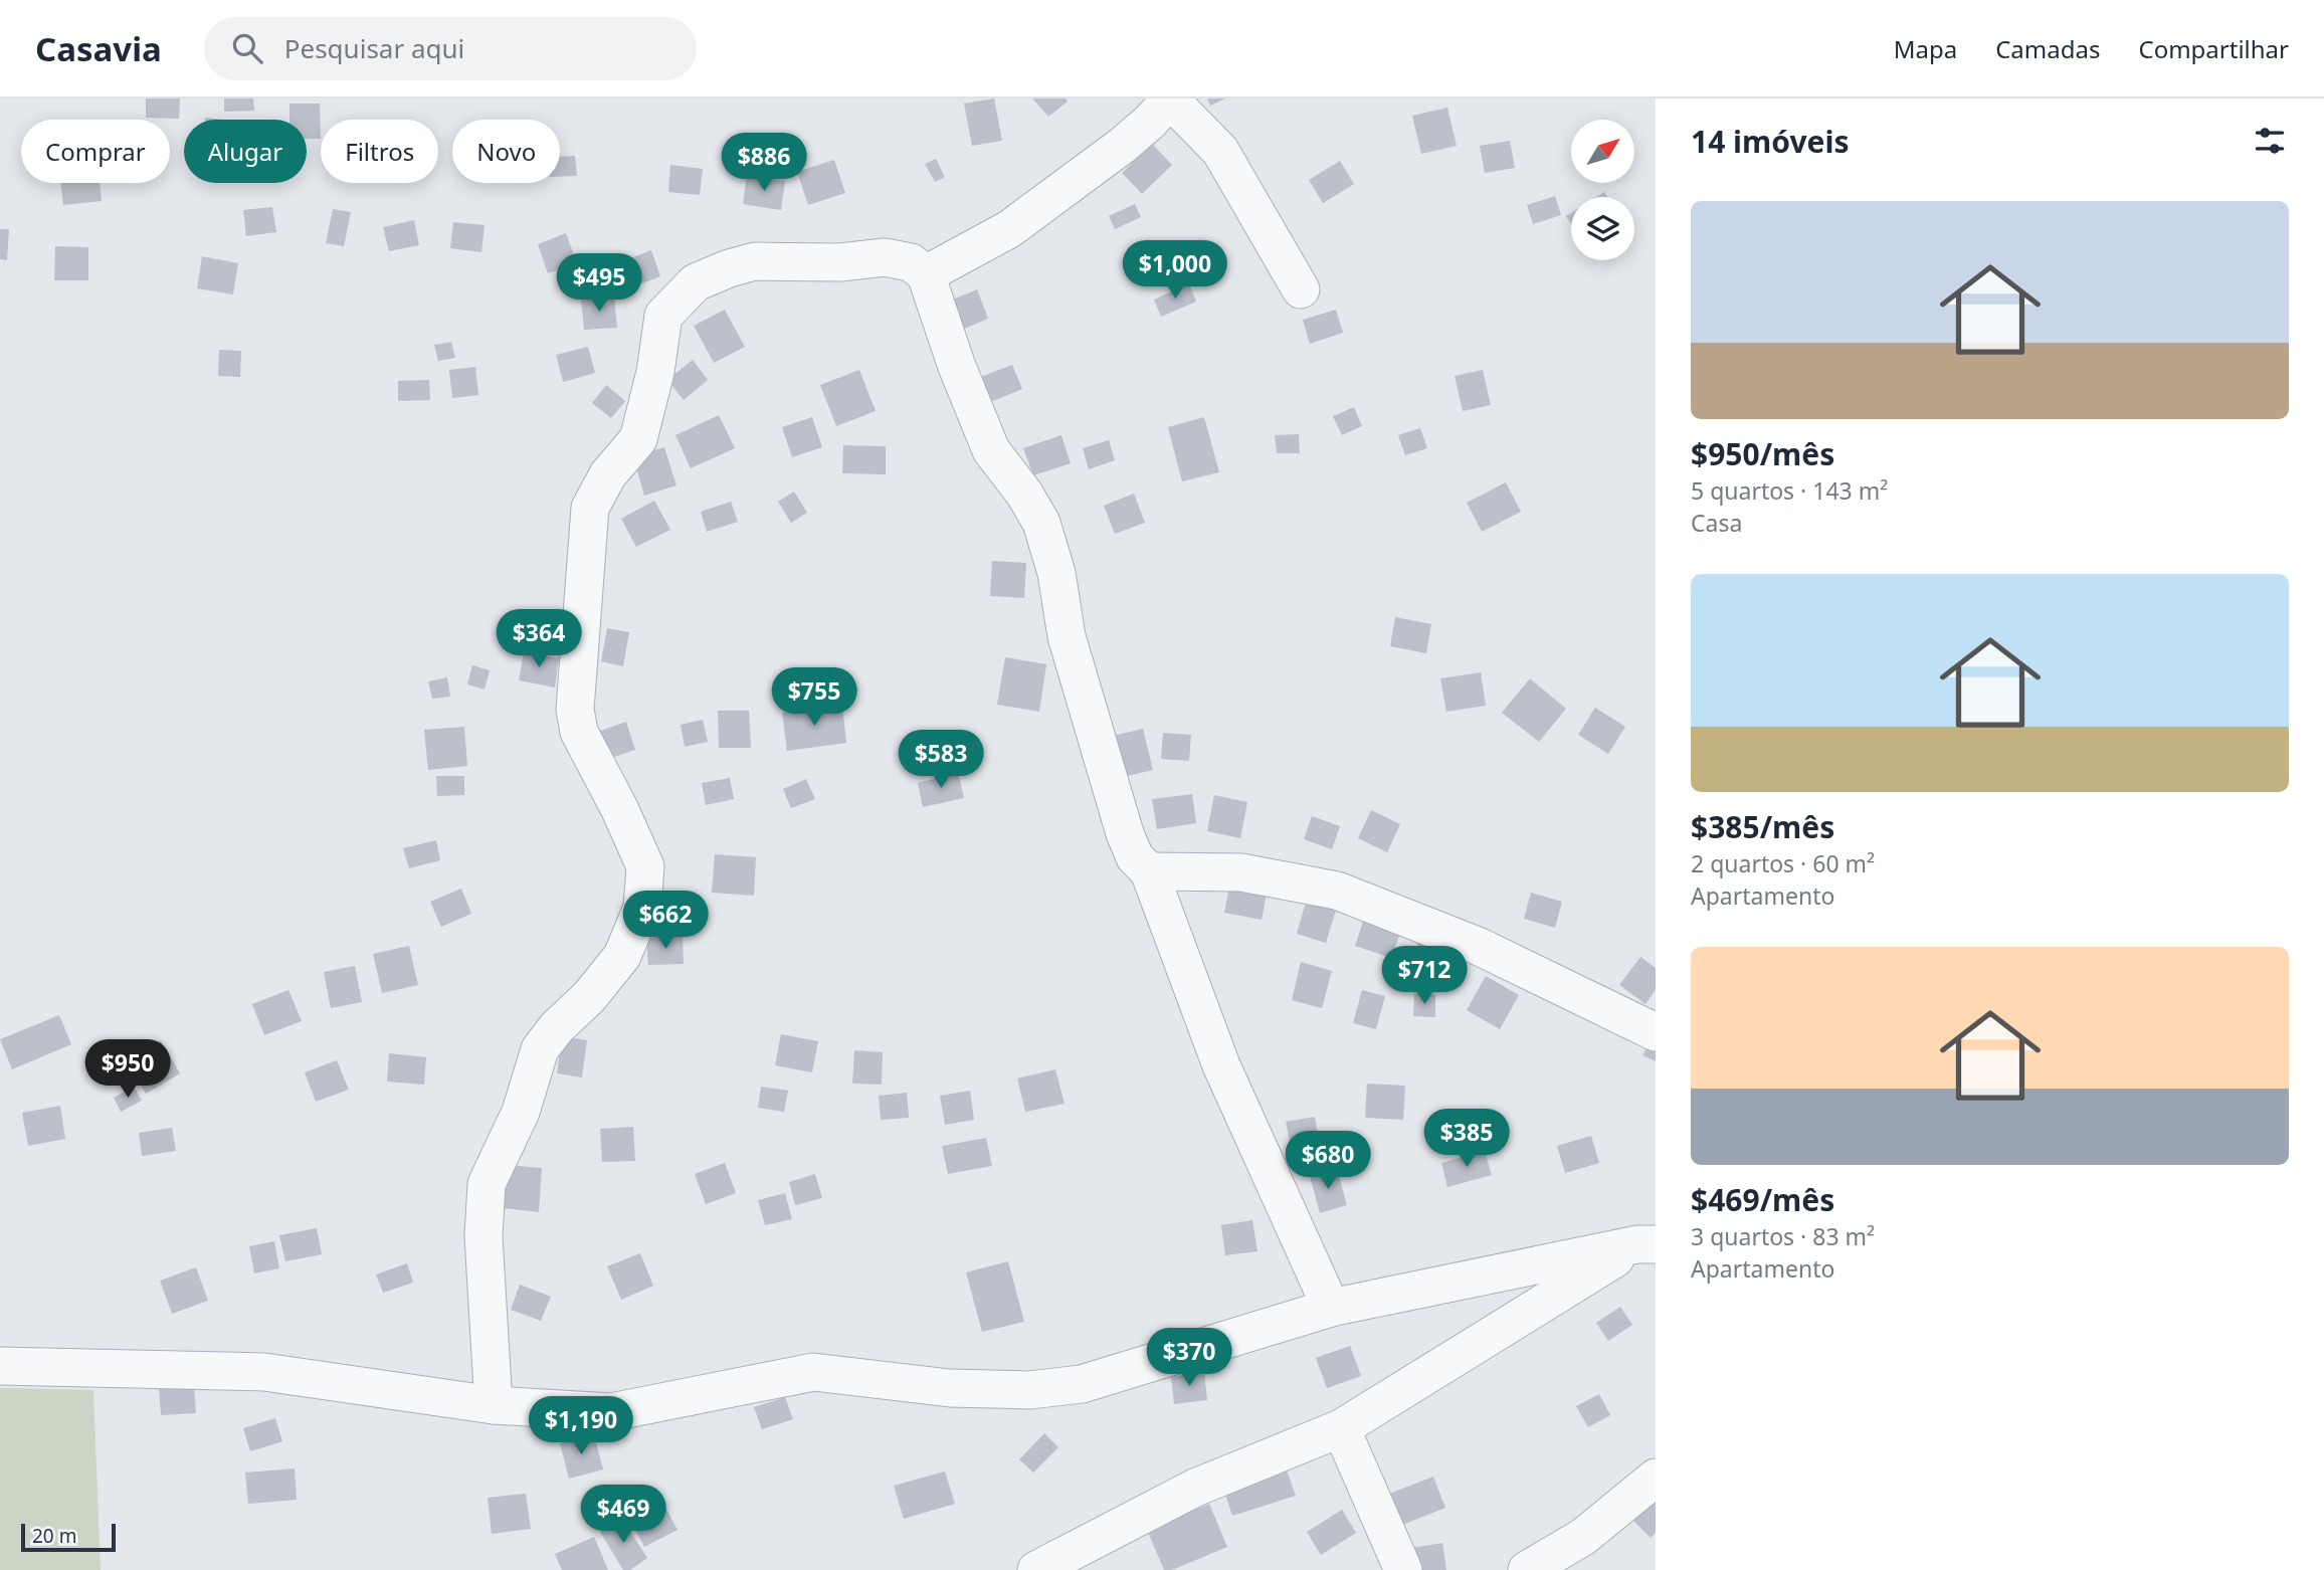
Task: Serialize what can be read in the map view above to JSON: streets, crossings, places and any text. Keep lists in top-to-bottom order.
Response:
{
  "scale_bar": "20 m",
  "north": "top right",
  "page": {
    "header": "Casavia",
    "search": "Pesquisar aqui",
    "nav": ["Mapa", "Camadas", "Compartilhar"],
    "heading": "14 imóveis",
    "chip": [
      "Comprar",
      "Alugar",
      "Filtros",
      "Novo"
    ],
    "price": [
      "$886",
      "$1,000",
      "$495",
      "$364",
      "$755",
      "$583",
      "$662",
      "$712",
      "$950",
      "$385",
      "$680",
      "$370",
      "$1,190",
      "$469"
    ],
    "list": [
      {
        "name": "$950/mês",
        "note": "5 quartos · 143 m² · Casa"
      },
      {
        "name": "$385/mês",
        "note": "2 quartos · 60 m² · Apartamento"
      },
      {
        "name": "$469/mês",
        "note": "3 quartos · 83 m² · Apartamento"
      }
    ],
    "scale": "20 m"
  }
}
